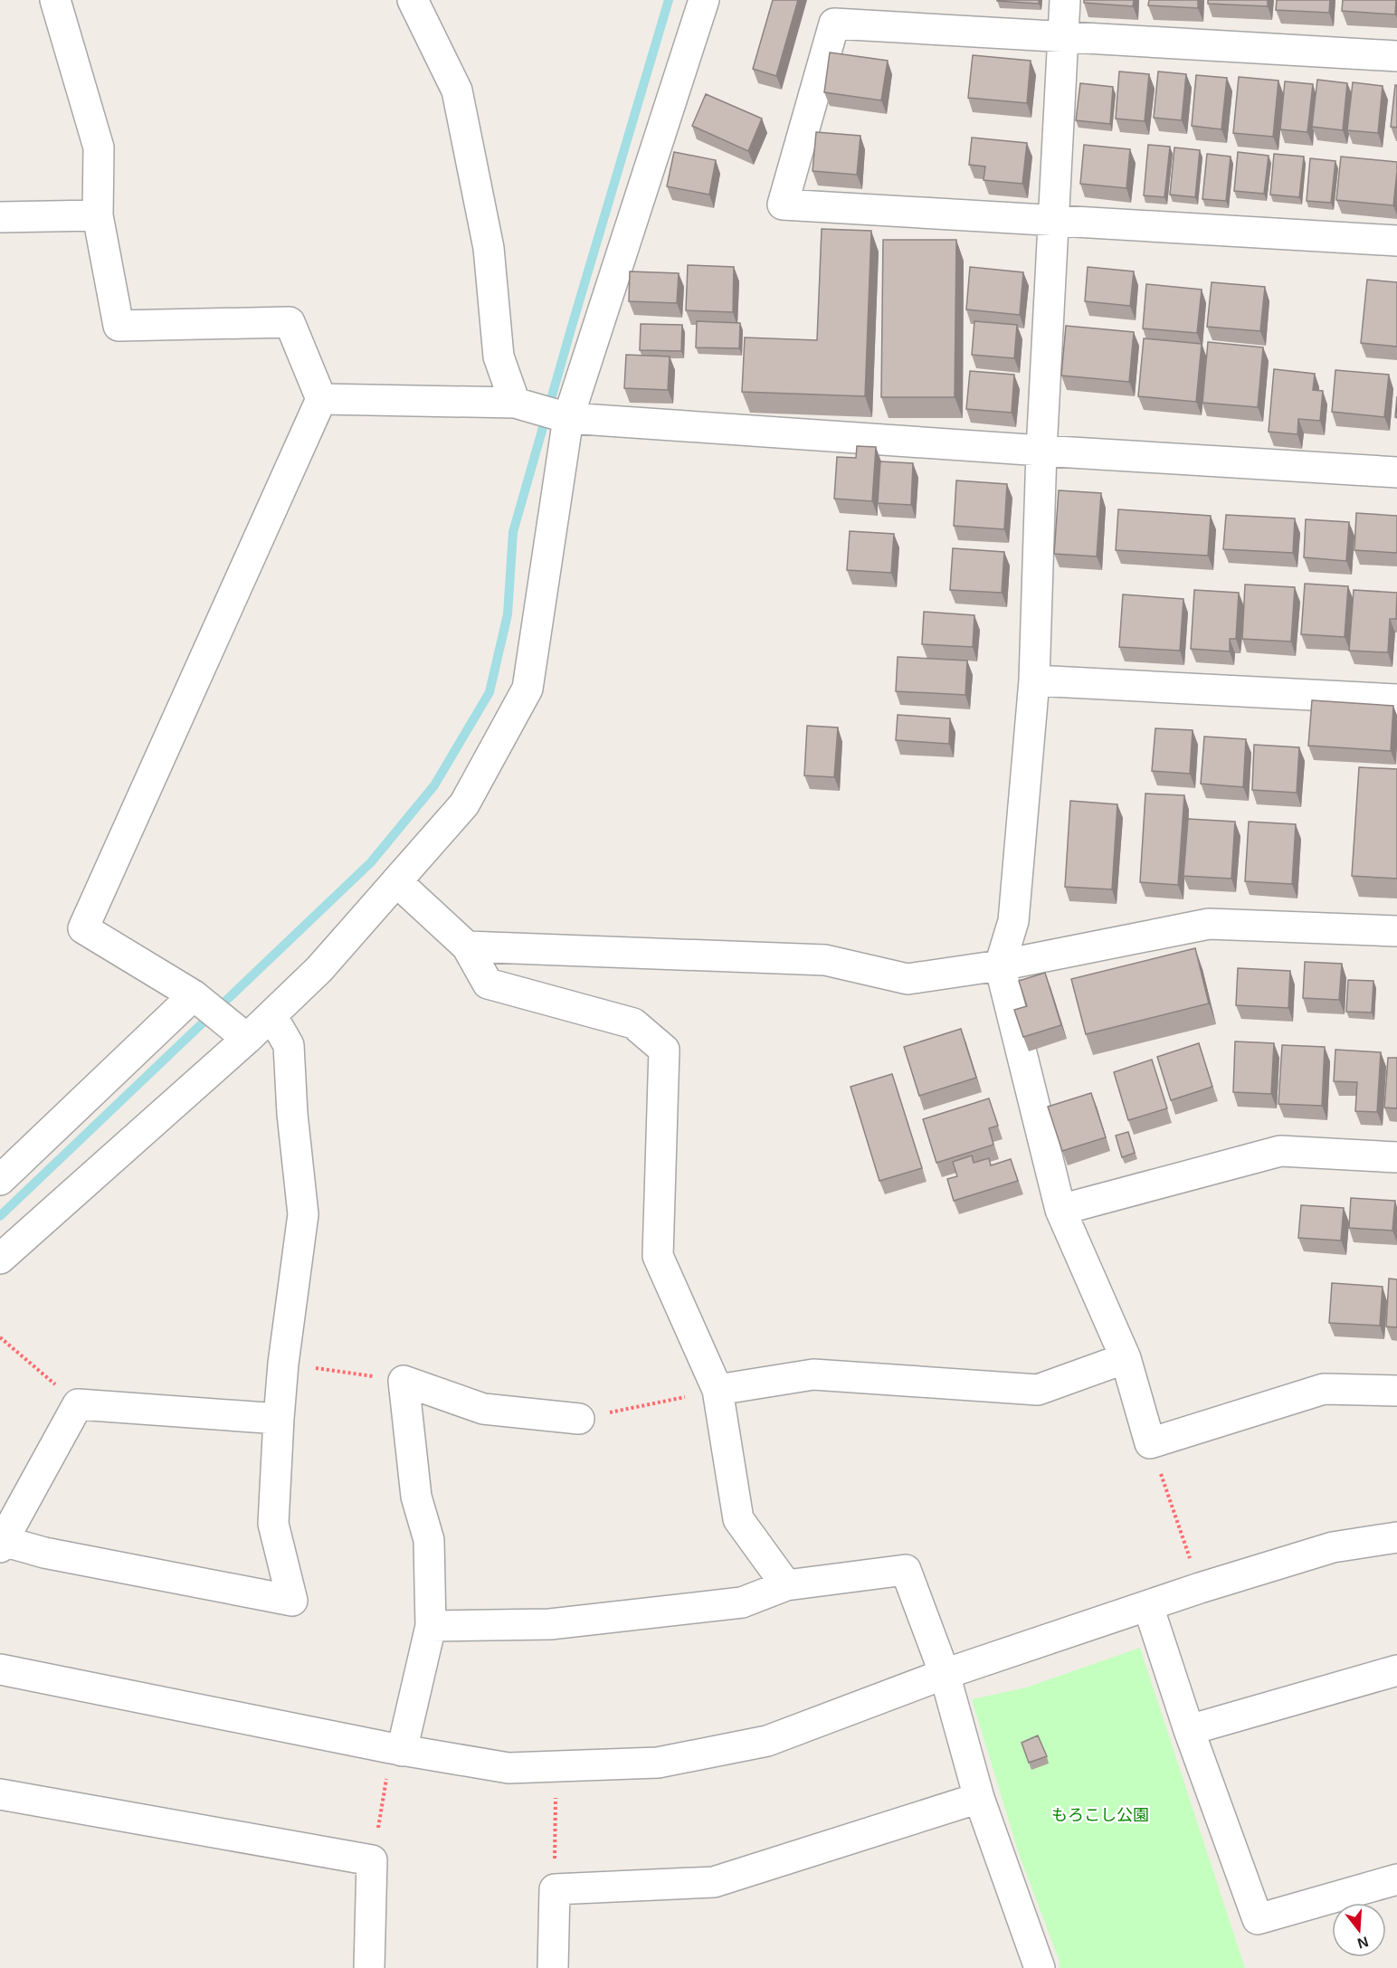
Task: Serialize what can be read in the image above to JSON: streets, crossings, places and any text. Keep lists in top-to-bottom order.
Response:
{
  "parks": ["もろこし公園"],
  "north": "bottom"
}
